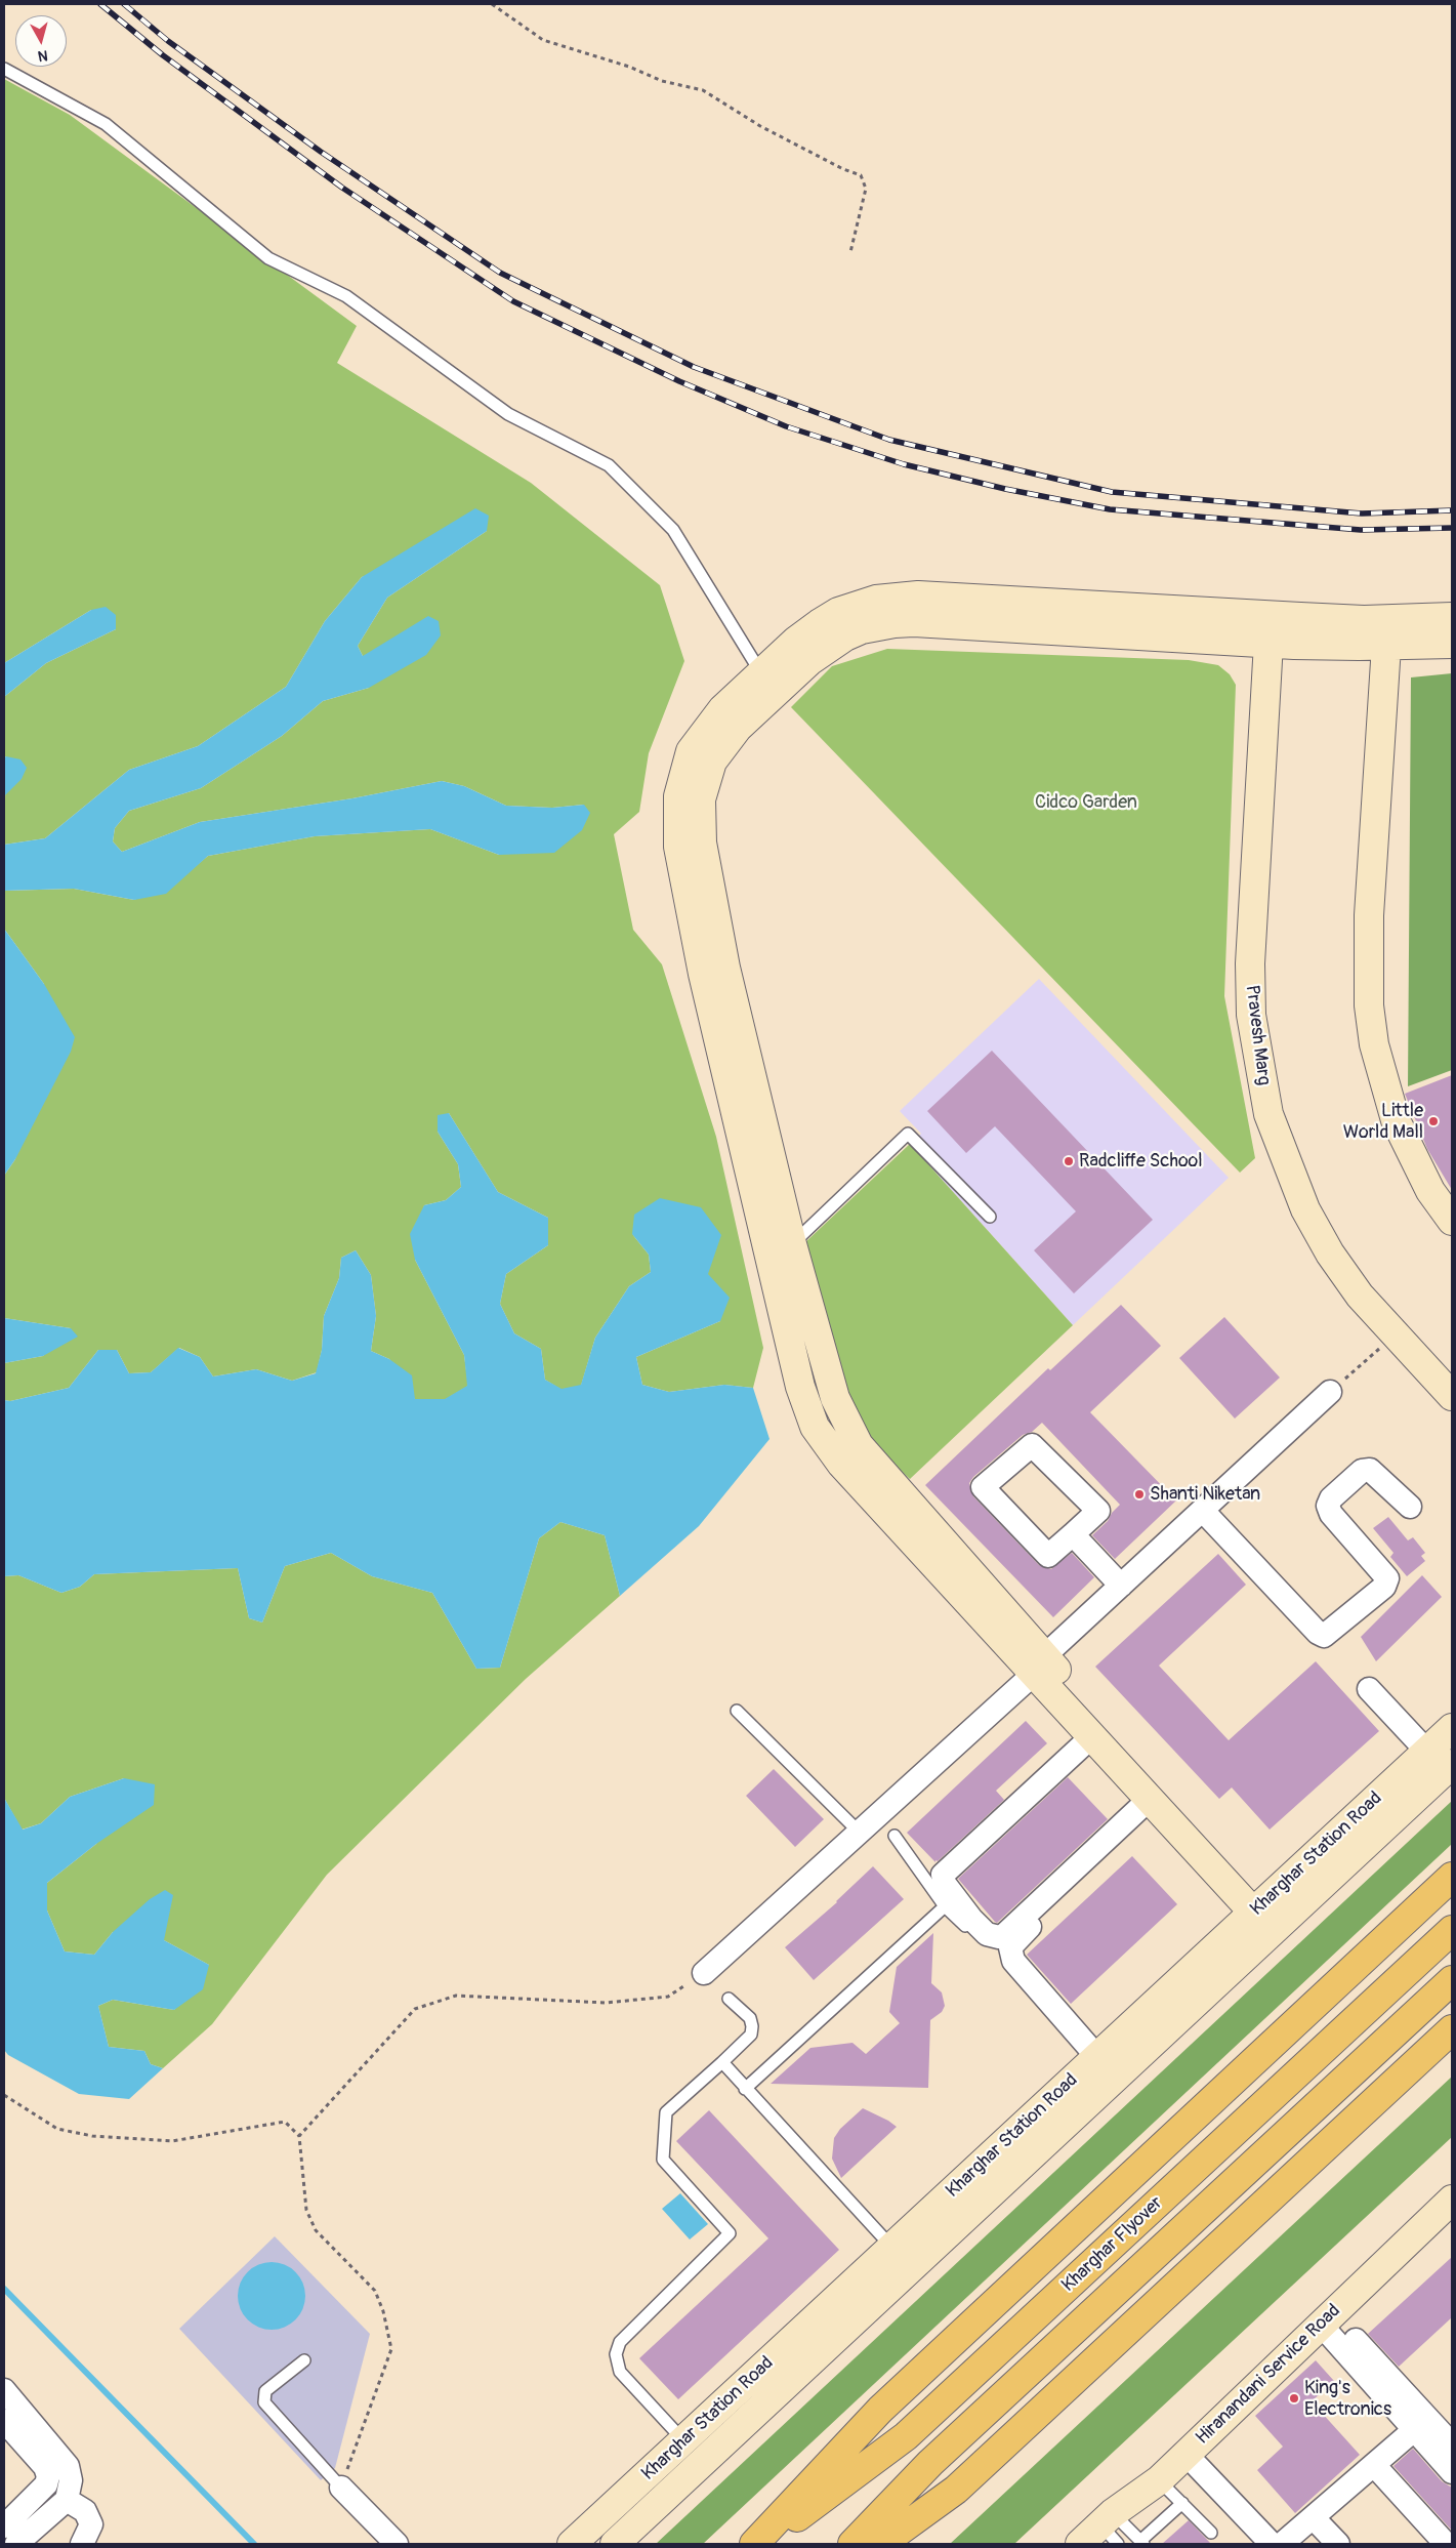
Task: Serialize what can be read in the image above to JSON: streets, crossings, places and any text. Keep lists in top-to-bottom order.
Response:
{
  "streets": {
    "highway": ["Kharghar Flyover"],
    "street": ["Pravesh Marg", "Kharghar Station Road", "Hiranandani Service Road"]
  },
  "parks": ["Cidco Garden"],
  "places": [
    "Little World Mall",
    "Radcliffe School",
    "Shanti Niketan",
    "King's Electronics"
  ],
  "north": "bottom"
}
